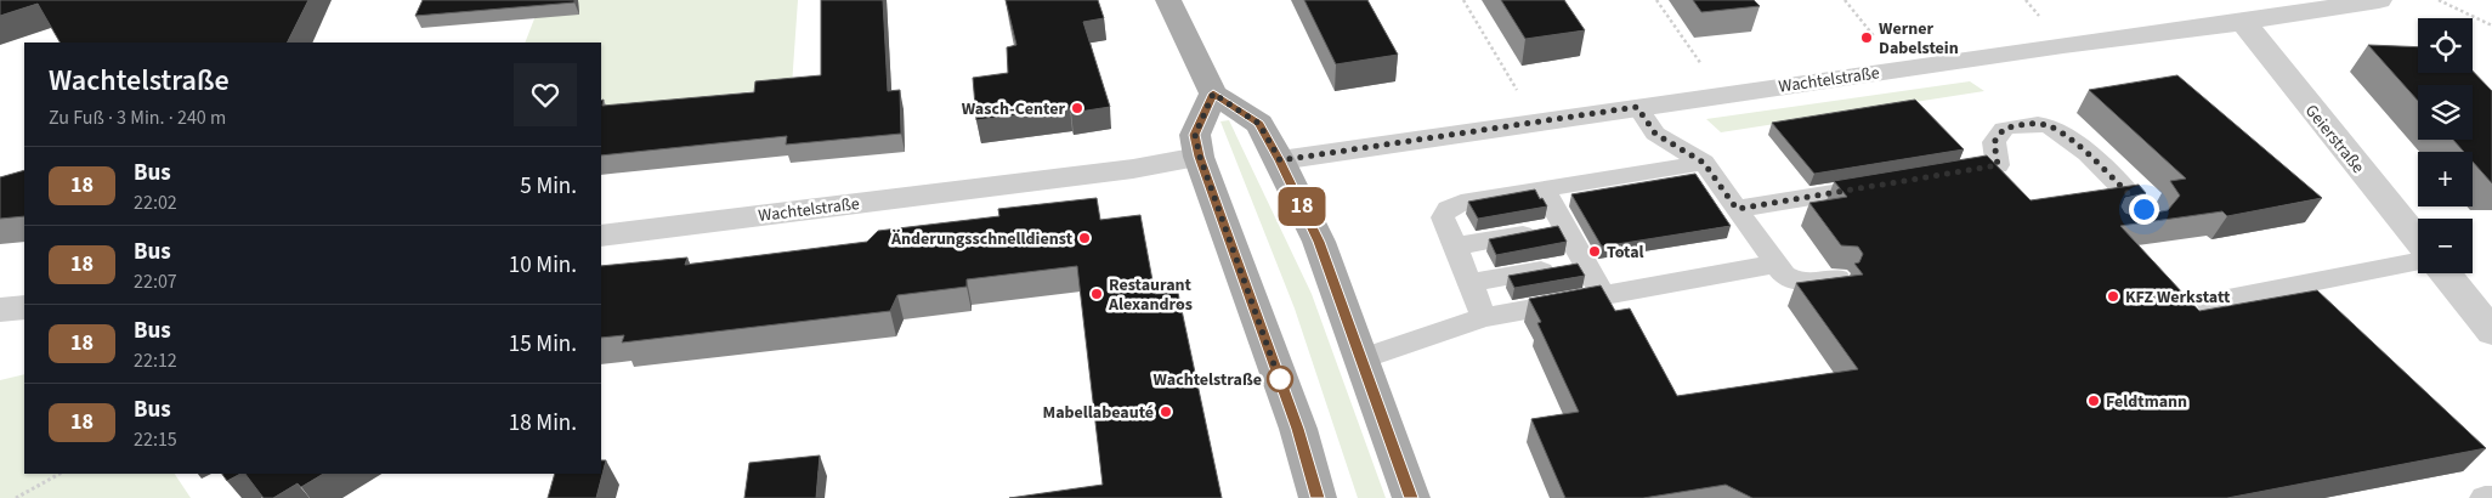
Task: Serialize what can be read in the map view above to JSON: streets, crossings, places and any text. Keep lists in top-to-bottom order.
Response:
{
  "streets": {
    "street": ["Wachtelstraße", "Geierstraße"]
  },
  "crossings": [
    ["Wachtelstraße", "Geierstraße"]
  ],
  "places": [
    "Werner Dabelstein",
    "Wasch-Center",
    "Änderungsschnelldienst",
    "Total",
    "Restaurant Alexandros",
    "KFZ Werkstatt",
    "Wachtelstraße",
    "Feldtmann",
    "Mabellabeauté"
  ],
  "lines": ["bus line 18"],
  "page": {
    "on_map": "18",
    "map_buttons": ["+", "−"],
    "heading": ["Wachtelstraße", "Zu Fuß · 3 Min. · 240 m"],
    "list": [
      {
        "mark": "18",
        "name": "Bus",
        "note": "22:02",
        "value": "5 Min."
      },
      {
        "mark": "18",
        "name": "Bus",
        "note": "22:07",
        "value": "10 Min."
      },
      {
        "mark": "18",
        "name": "Bus",
        "note": "22:12",
        "value": "15 Min."
      },
      {
        "mark": "18",
        "name": "Bus",
        "note": "22:15",
        "value": "18 Min."
      }
    ]
  }
}
